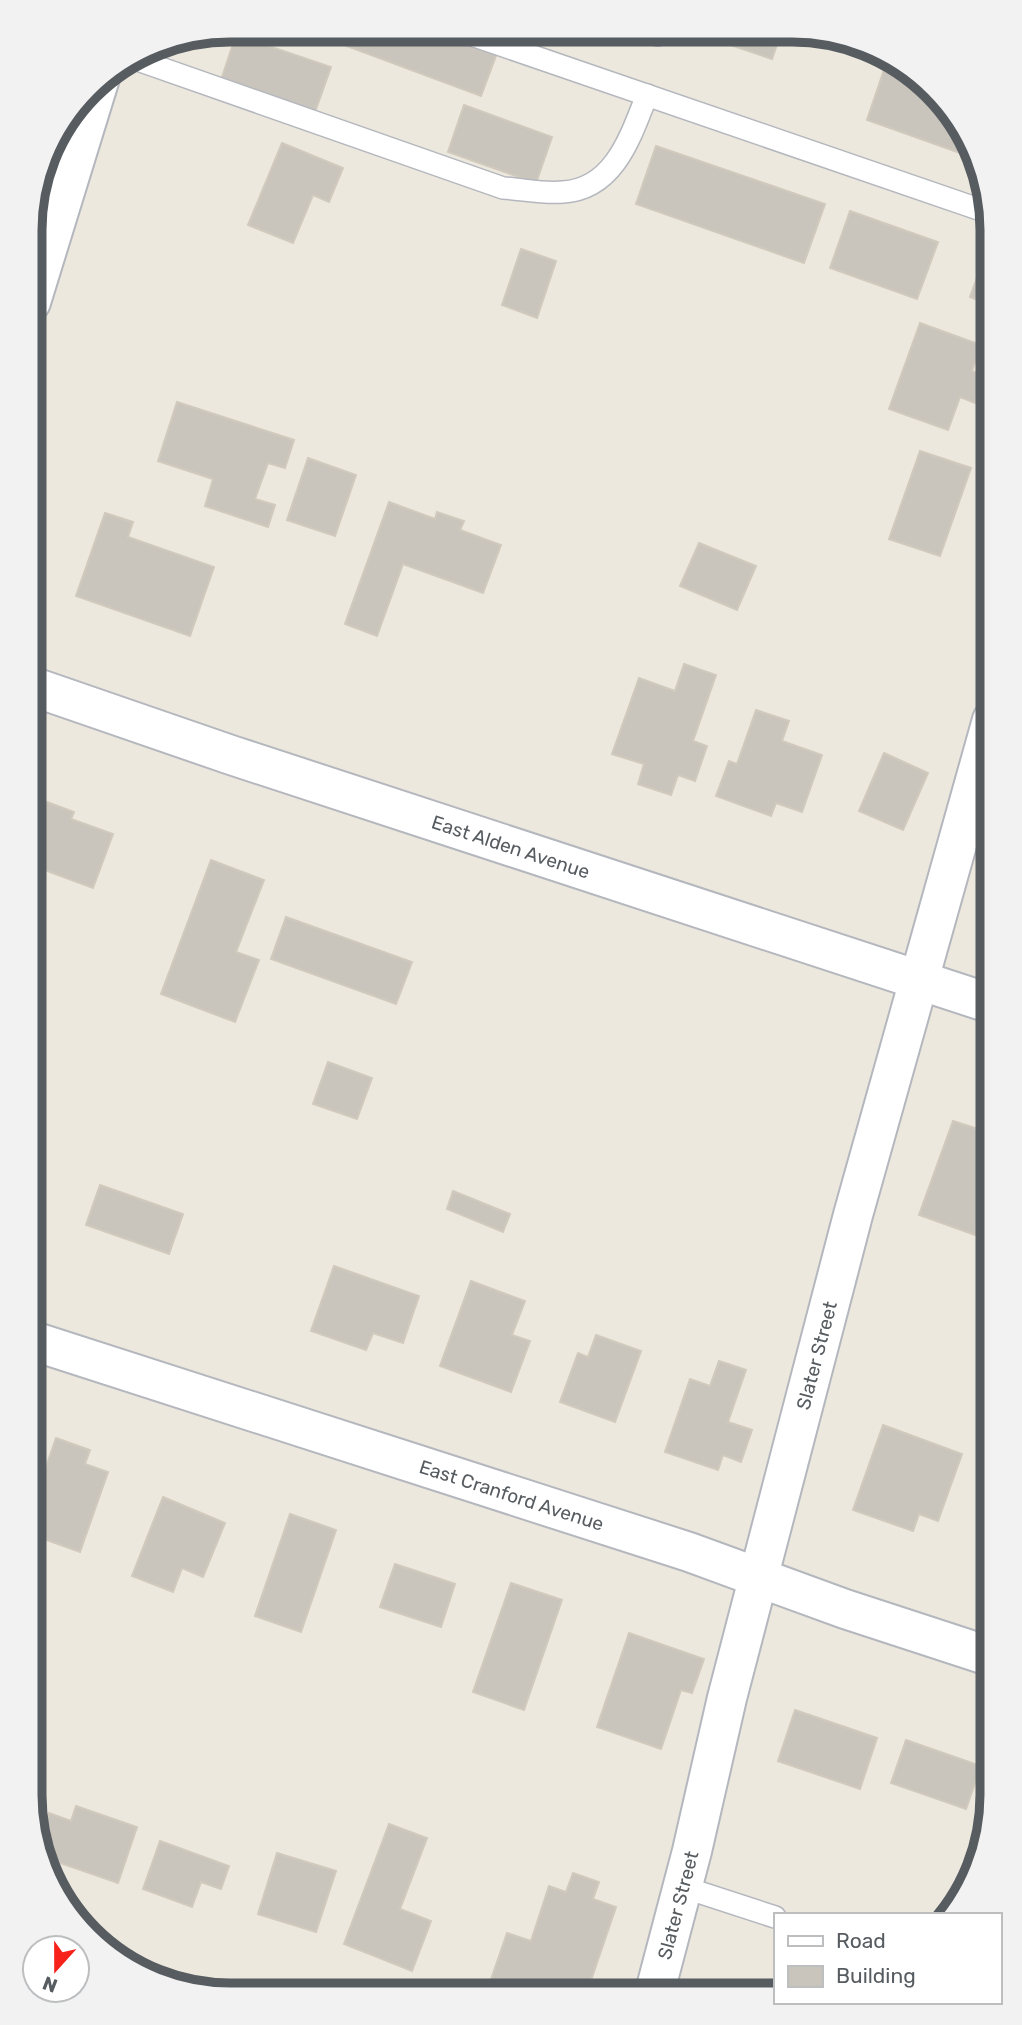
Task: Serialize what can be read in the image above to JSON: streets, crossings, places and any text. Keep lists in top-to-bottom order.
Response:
{
  "streets": {
    "street": ["East Alden Avenue", "Slater Street", "East Cranford Avenue"]
  },
  "crossings": [
    ["East Alden Avenue", "Slater Street"],
    ["Slater Street", "East Cranford Avenue"]
  ],
  "legend": ["Road", "Building"],
  "north": "bottom"
}
